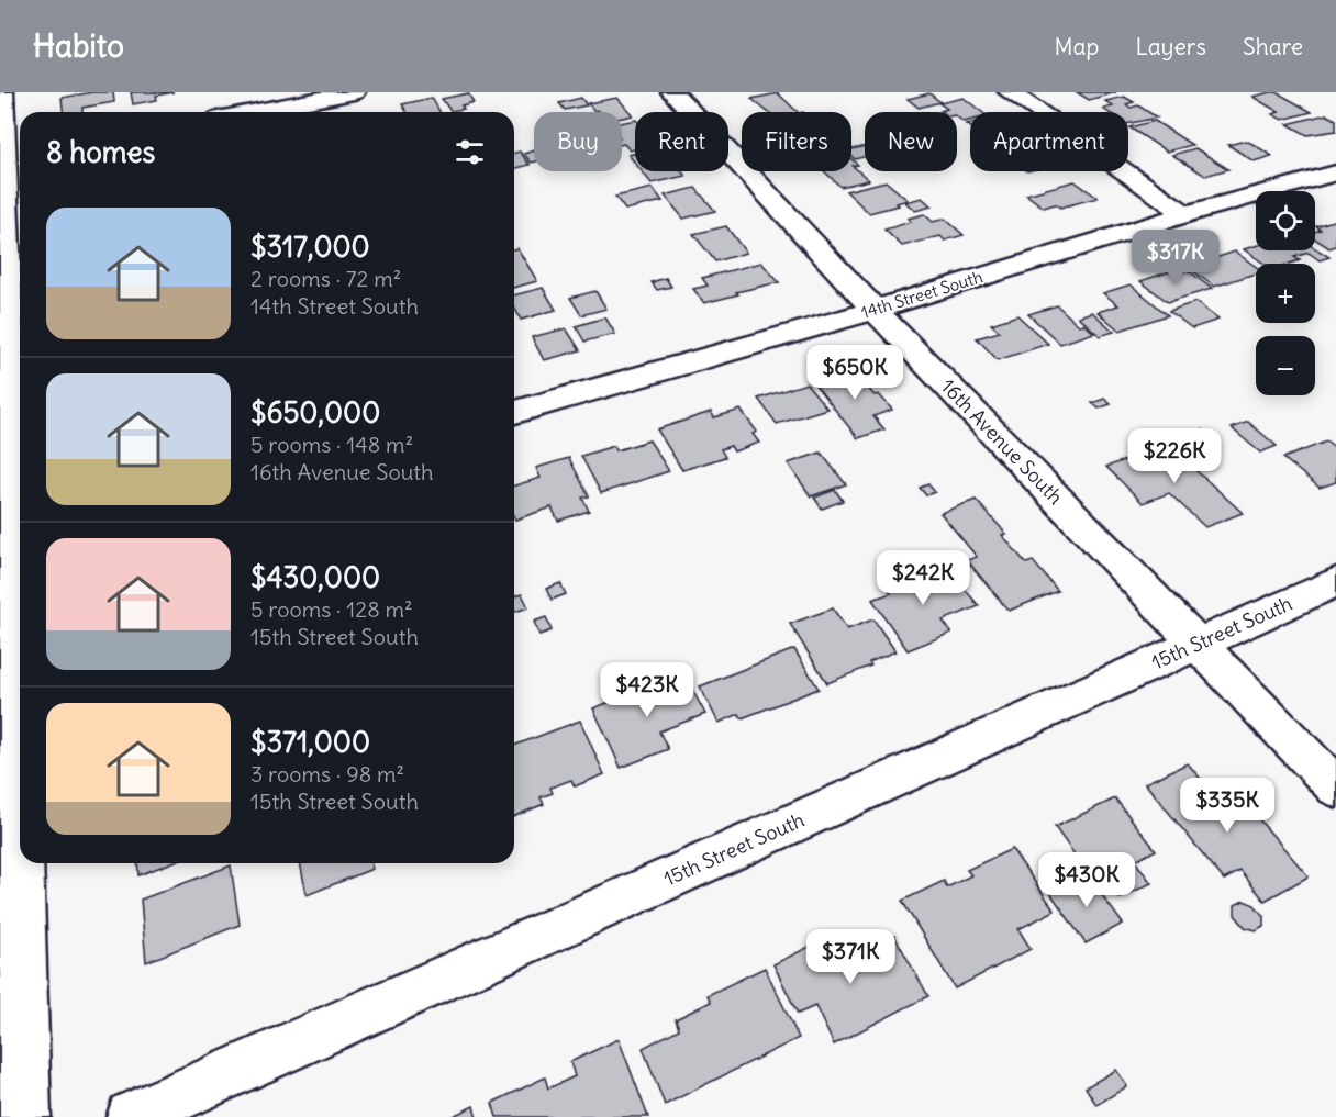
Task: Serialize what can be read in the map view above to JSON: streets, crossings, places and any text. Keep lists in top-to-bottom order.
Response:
{
  "streets": {
    "street": ["14th Street South", "16th Avenue South", "15th Street South"]
  },
  "crossings": [
    ["14th Street South", "16th Avenue South"],
    ["16th Avenue South", "15th Street South"]
  ],
  "page": {
    "header": "Habito",
    "nav": ["Map", "Layers", "Share"],
    "chip": [
      "Buy",
      "Rent",
      "Filters",
      "New",
      "Apartment"
    ],
    "heading": "8 homes",
    "map_buttons": ["+", "−"],
    "list": [
      {
        "name": "$317,000",
        "note": "2 rooms · 72 m² · 14th Street South"
      },
      {
        "name": "$650,000",
        "note": "5 rooms · 148 m² · 16th Avenue South"
      },
      {
        "name": "$430,000",
        "note": "5 rooms · 128 m² · 15th Street South"
      },
      {
        "name": "$371,000",
        "note": "3 rooms · 98 m² · 15th Street South"
      }
    ],
    "price": [
      "$317K",
      "$650K",
      "$226K",
      "$242K",
      "$423K",
      "$335K",
      "$430K",
      "$371K"
    ]
  }
}
